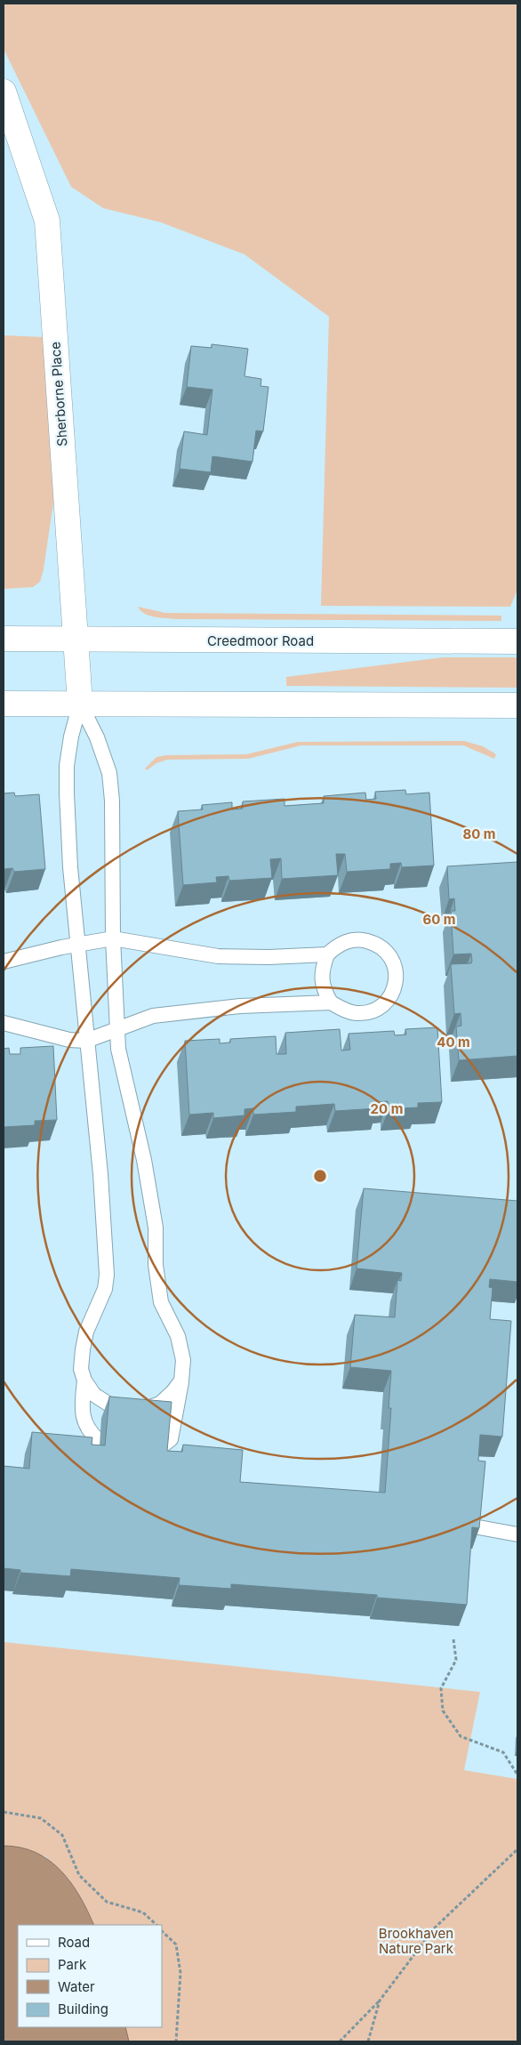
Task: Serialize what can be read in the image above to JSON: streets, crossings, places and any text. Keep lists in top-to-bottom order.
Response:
{
  "streets": {
    "main road": ["Sherborne Place", "Creedmoor Road"]
  },
  "crossings": [
    ["Sherborne Place", "Creedmoor Road"]
  ],
  "parks": ["Brookhaven Nature Park"],
  "legend": [
    "Road",
    "Park",
    "Water",
    "Building"
  ],
  "rings": [
    "80 m",
    "60 m",
    "40 m",
    "20 m"
  ]
}
